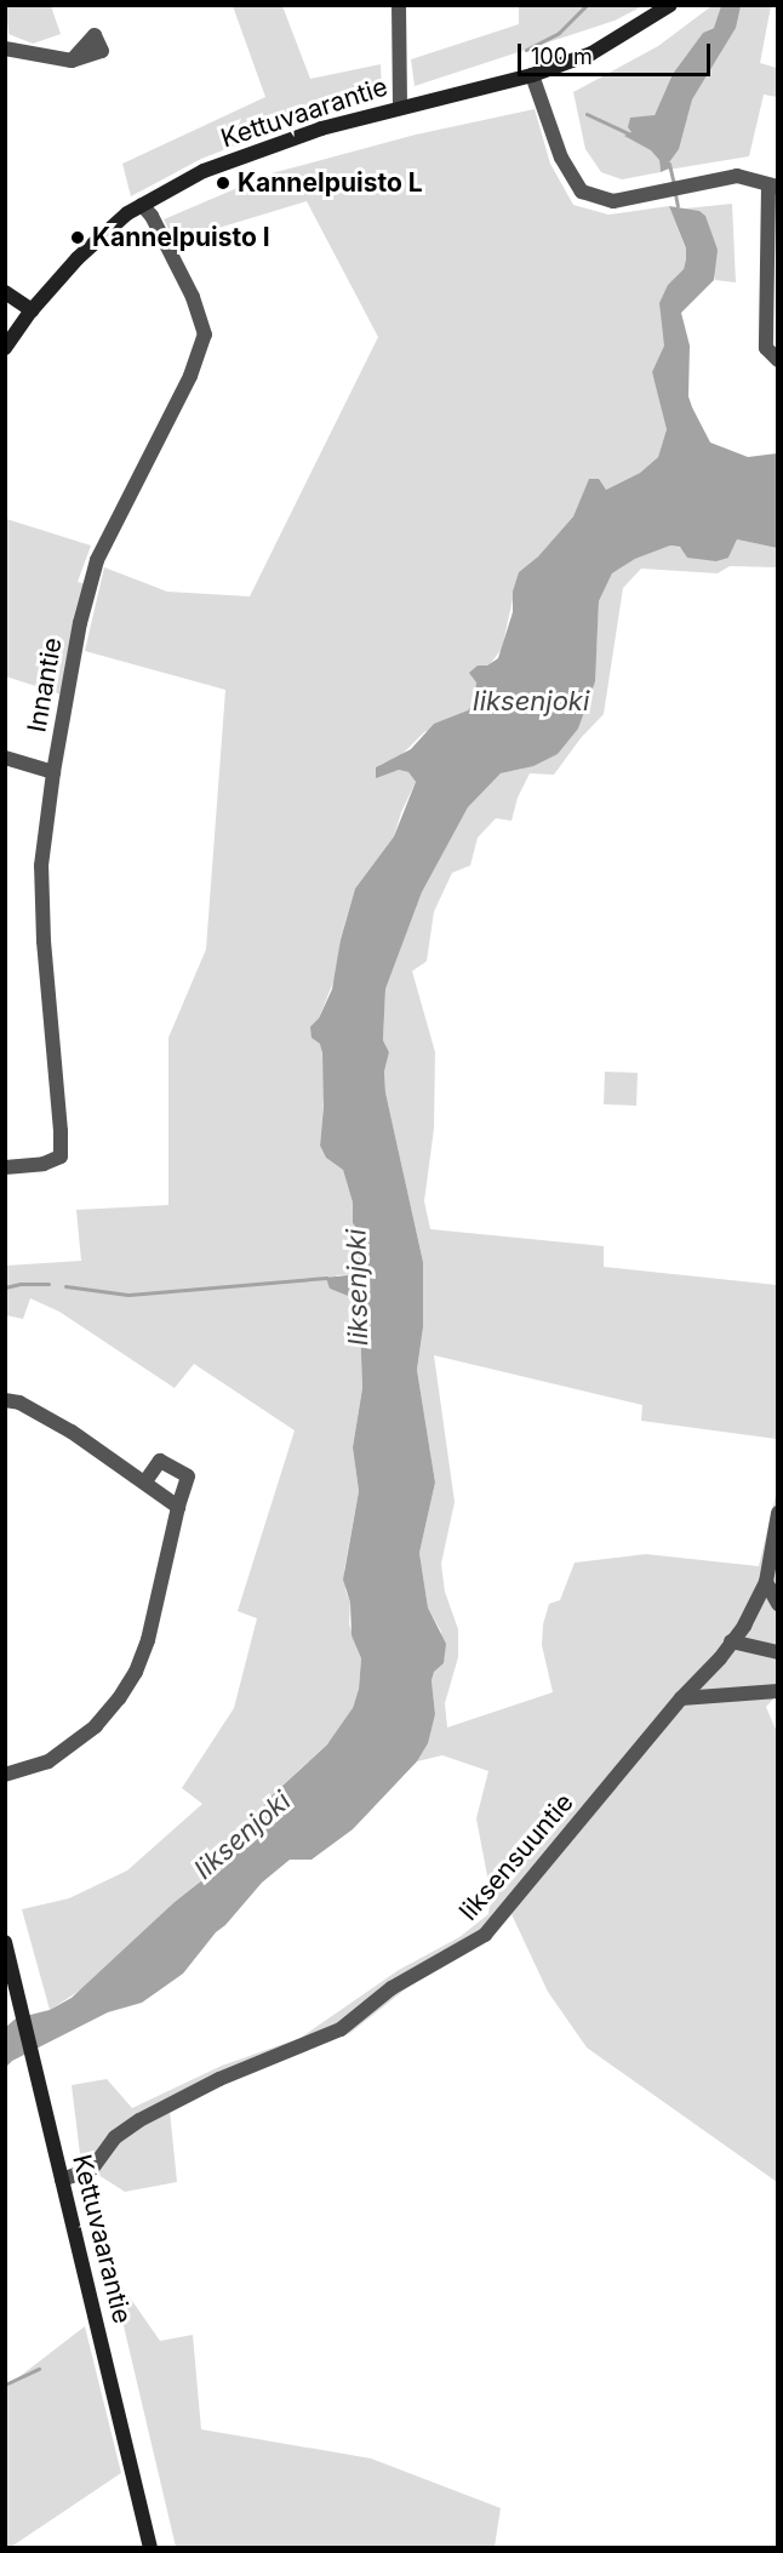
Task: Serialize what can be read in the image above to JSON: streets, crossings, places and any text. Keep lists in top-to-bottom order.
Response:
{
  "streets": {
    "street": ["Kettuvaarantie", "Innantie", "Iiksensuuntie"]
  },
  "crossings": [
    ["Kettuvaarantie", "Innantie"],
    ["Kettuvaarantie", "Iiksensuuntie"]
  ],
  "water": ["Iiksenjoki"],
  "places": ["Kannelpuisto L", "Kannelpuisto I"],
  "scale_bar": "100 m"
}
